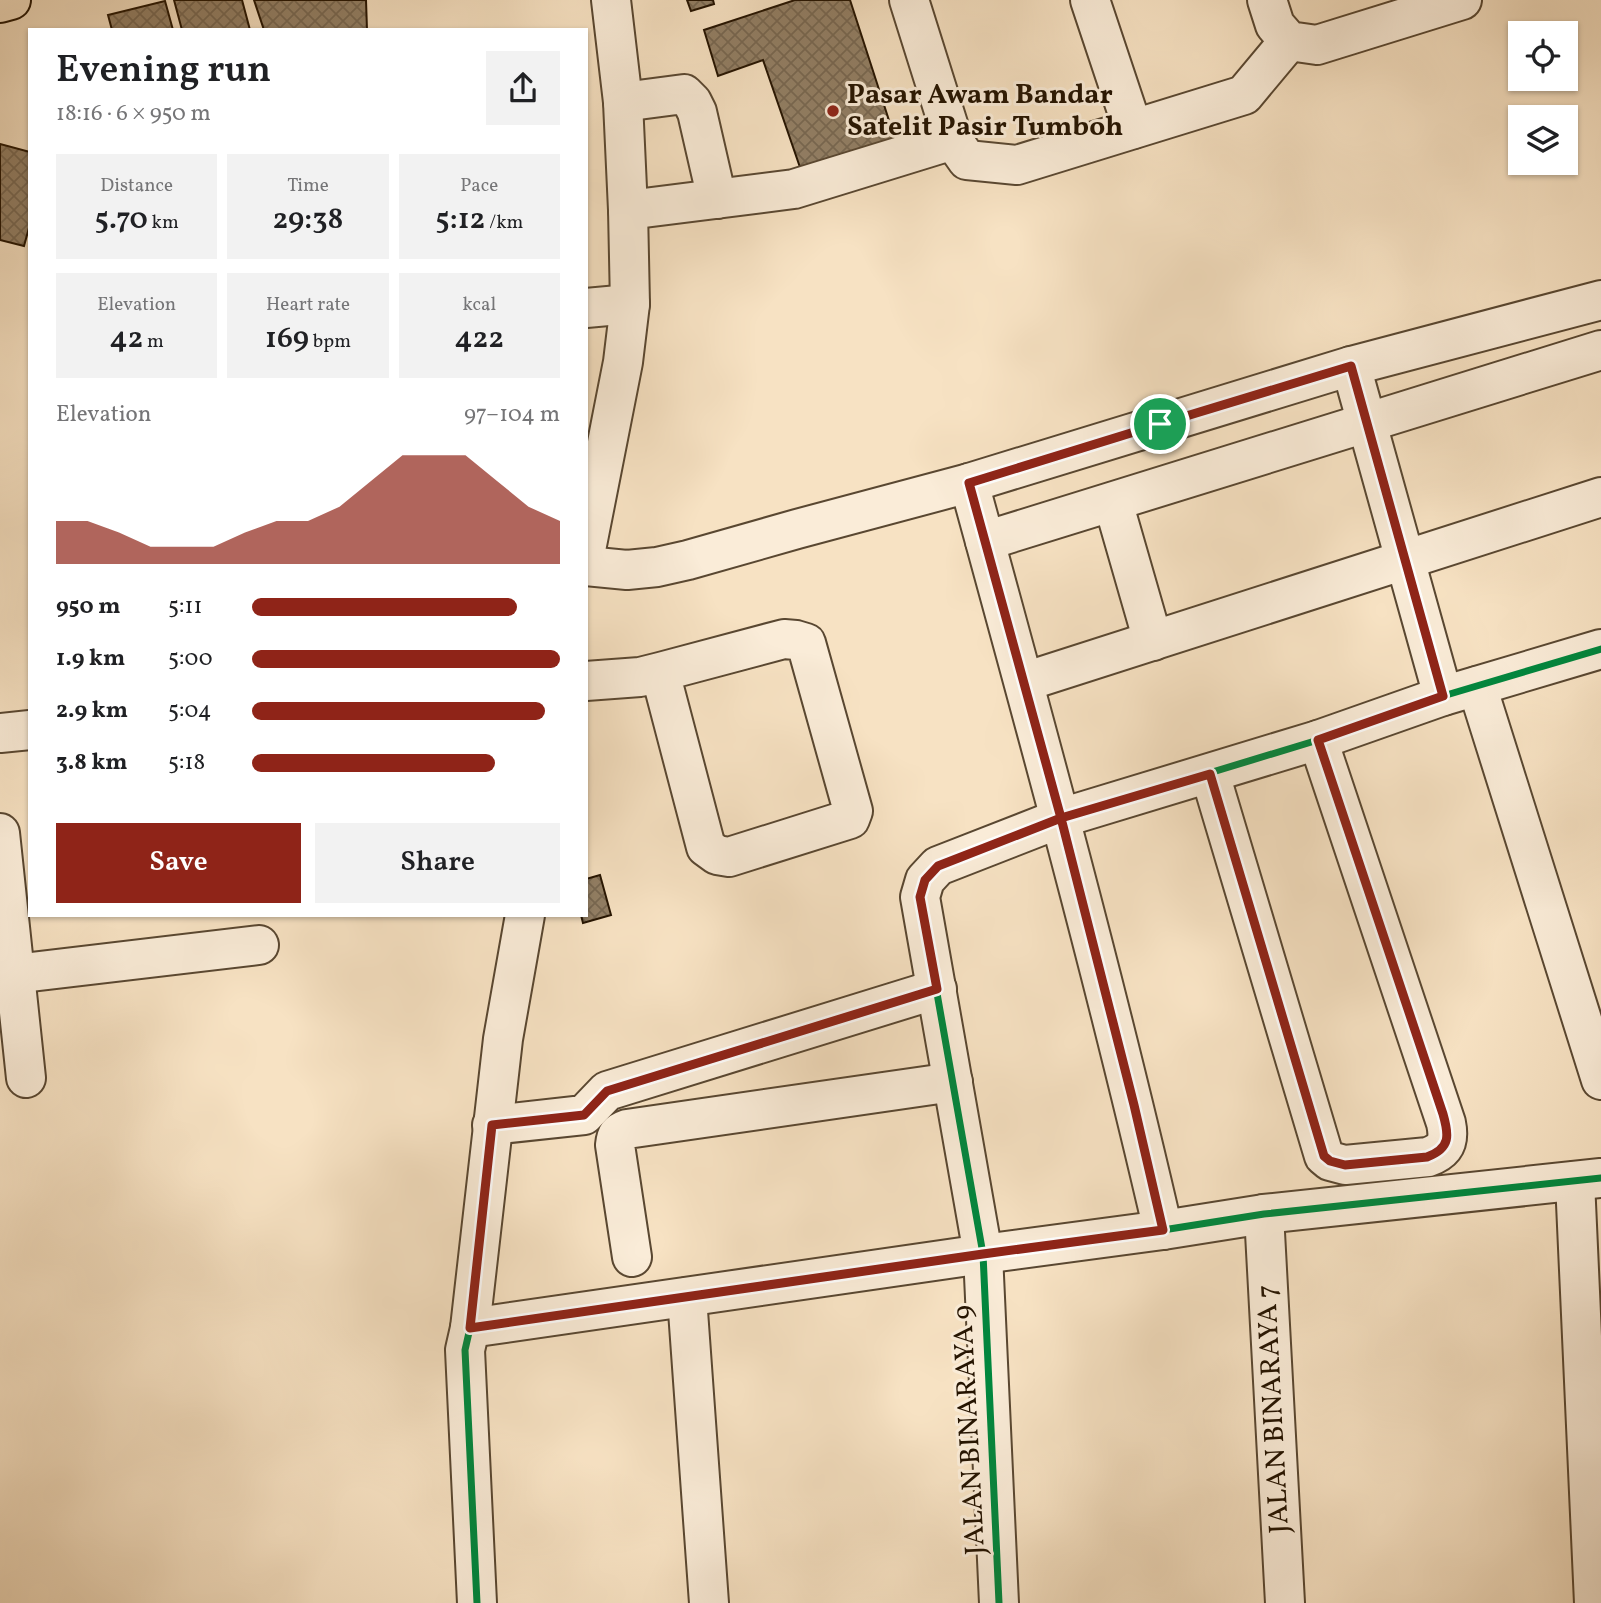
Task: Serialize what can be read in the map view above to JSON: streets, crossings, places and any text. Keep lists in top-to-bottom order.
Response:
{
  "streets": {
    "street": ["JALAN BINARAYA 7", "JALAN BINARAYA 9"]
  },
  "places": ["Pasar Awam Bandar Satelit Pasir Tumboh"],
  "page": {
    "heading": ["Evening run", "18:16 · 6 × 950 m"],
    "stats": [
      ["Distance", "5.70 km"],
      ["Time", "29:38"],
      ["Pace", "5:12 /km"],
      ["Elevation", "42 m"],
      ["Heart rate", "169 bpm"],
      ["kcal", "422"]
    ],
    "chart": ["Elevation", "97–104 m"],
    "list": [
      {
        "name": "950 m",
        "note": "5:11"
      },
      {
        "name": "1.9 km",
        "note": "5:00"
      },
      {
        "name": "2.9 km",
        "note": "5:04"
      },
      {
        "name": "3.8 km",
        "note": "5:18"
      }
    ],
    "buttons": ["Save", "Share"]
  }
}
